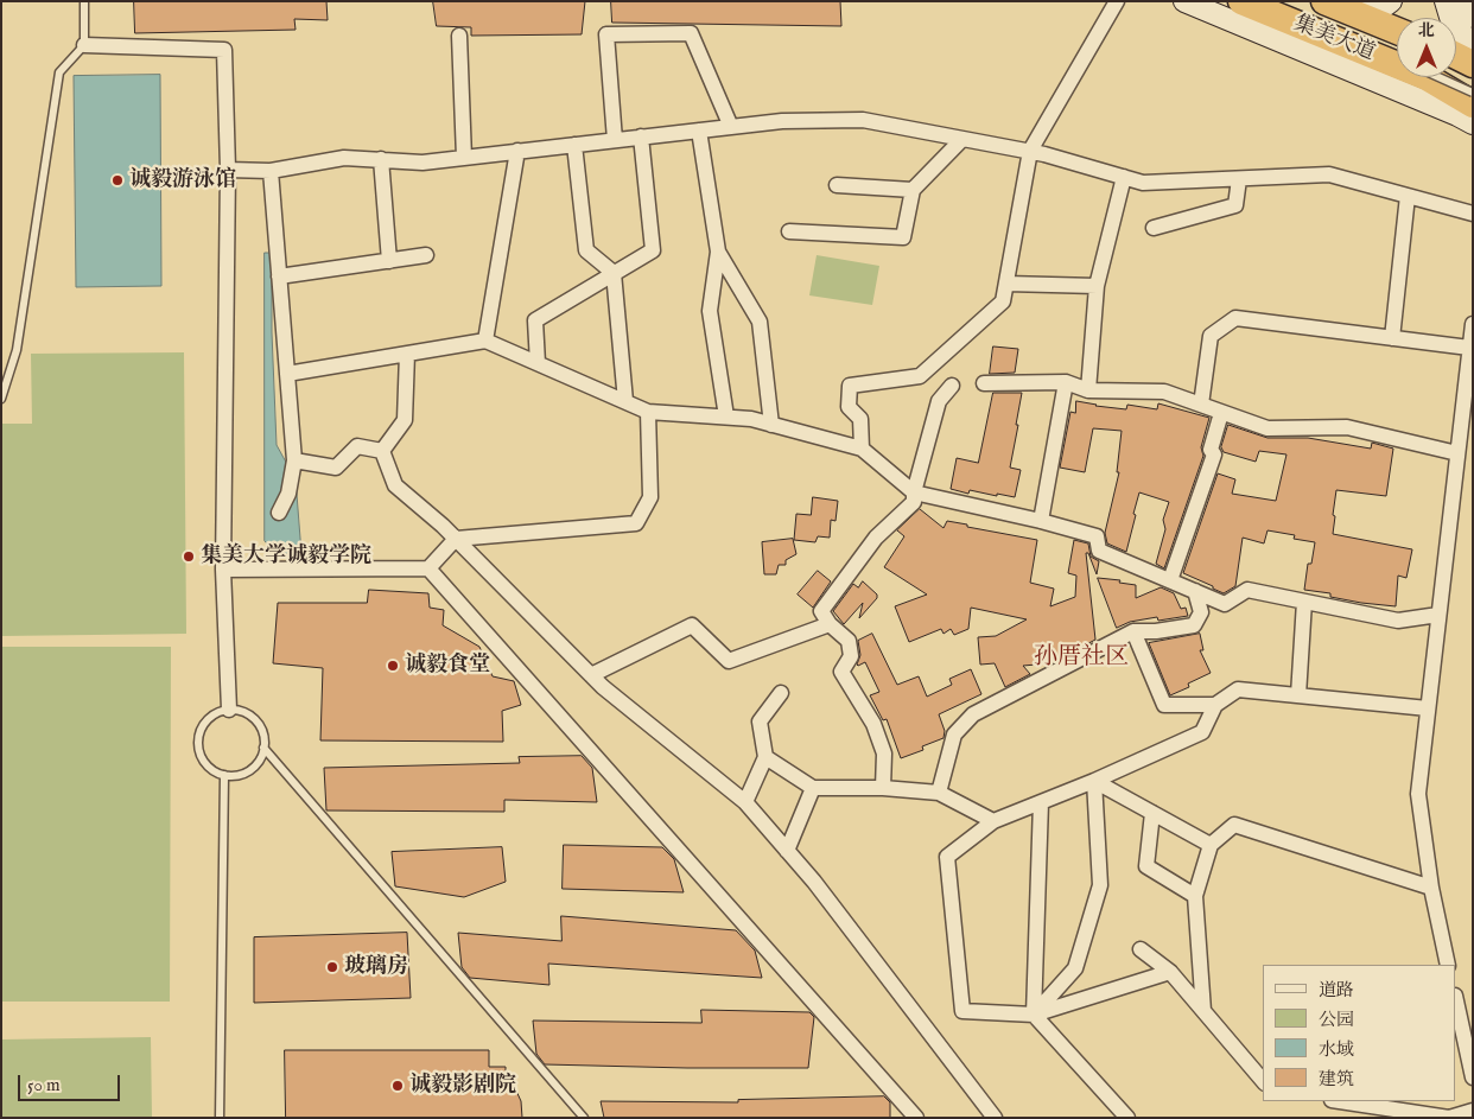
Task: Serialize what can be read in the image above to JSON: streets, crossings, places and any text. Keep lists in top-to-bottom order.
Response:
{
  "streets": {
    "highway": ["集美大道"]
  },
  "districts": ["孙厝社区"],
  "places": [
    "诚毅游泳馆",
    "集美大学诚毅学院",
    "诚毅食堂",
    "玻璃房",
    "诚毅影剧院"
  ],
  "legend": [
    "道路",
    "公园",
    "水域",
    "建筑"
  ],
  "scale_bar": "50 m",
  "north": "top"
}
